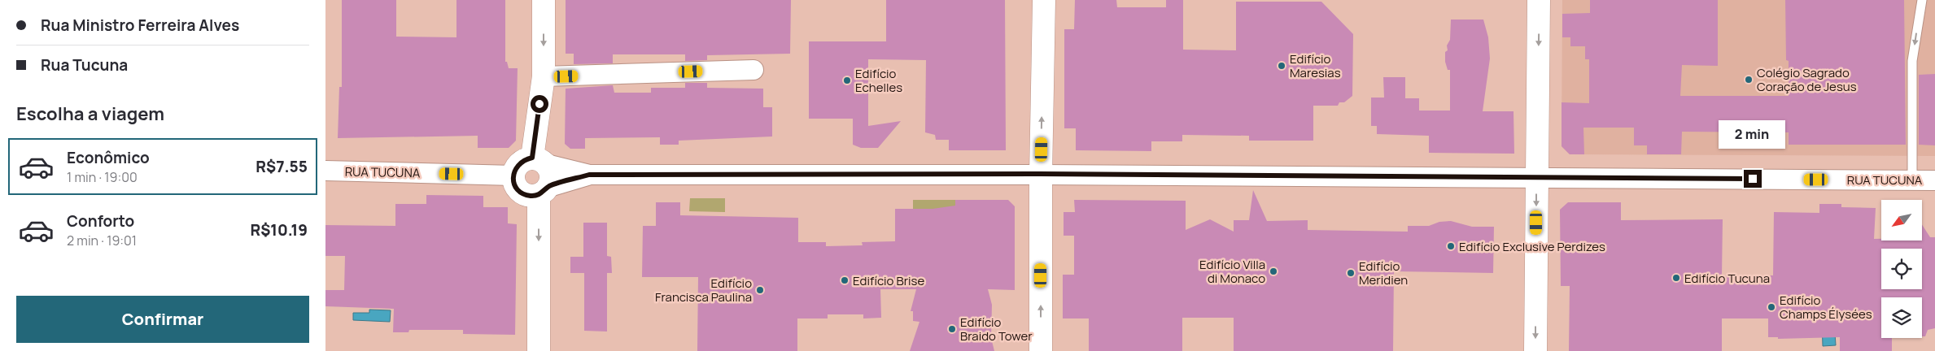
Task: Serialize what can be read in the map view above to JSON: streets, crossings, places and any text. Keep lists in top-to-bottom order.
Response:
{
  "streets": {
    "street": ["RUA TUCUNA"]
  },
  "places": [
    "Edifício Maresias",
    "Colégio Sagrado Coração de Jesus",
    "Edifício Echelles",
    "Edifício Exclusive Perdizes",
    "Edifício Villa di Monaco",
    "Edifício Meridien",
    "Edifício Tucuna",
    "Edifício Brise",
    "Edifício Francisca Paulina",
    "Edifício Champs Élysées",
    "Edifício Braido Tower"
  ],
  "north": "bottom left",
  "page": {
    "banner": ["Rua Ministro Ferreira Alves", "Rua Tucuna"],
    "heading": "Escolha a viagem",
    "bubble": "2 min",
    "list": [
      {
        "name": "Econômico",
        "note": "1 min · 19:00",
        "value": "R$7.55"
      },
      {
        "name": "Conforto",
        "note": "2 min · 19:01",
        "value": "R$10.19"
      }
    ],
    "buttons": "Confirmar"
  }
}
